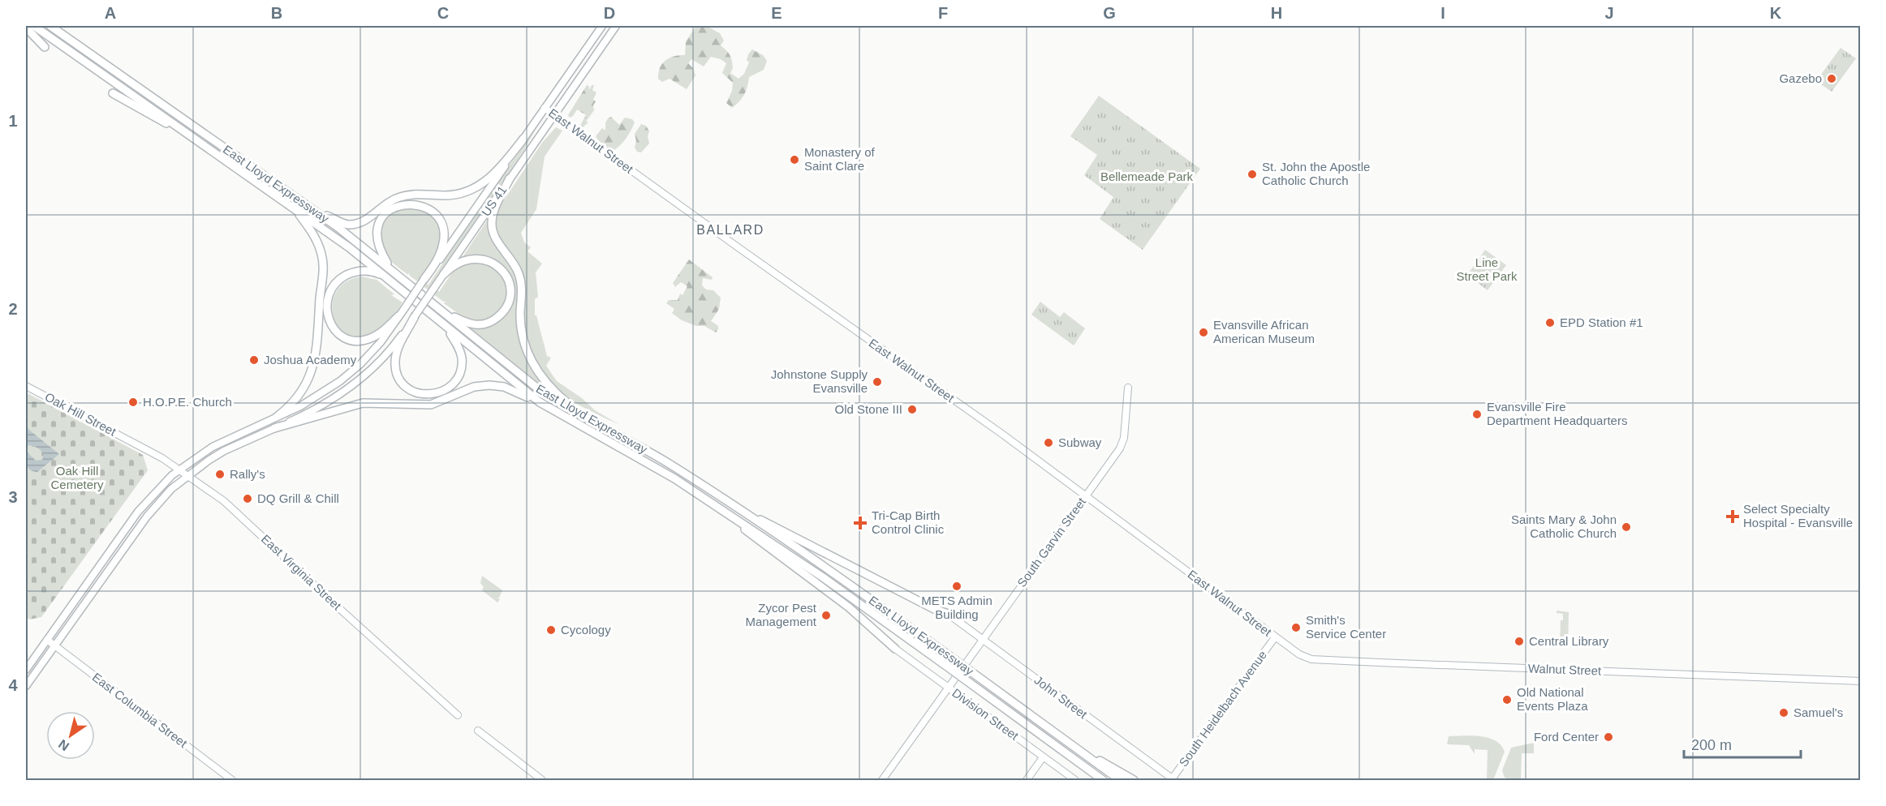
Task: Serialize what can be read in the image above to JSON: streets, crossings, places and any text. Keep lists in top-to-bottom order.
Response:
{
  "streets": {
    "highway": ["East Lloyd Expressway", "US 41"],
    "main road": [
      "East Walnut Street",
      "Oak Hill Street",
      "South Garvin Street",
      "East Virginia Street",
      "Walnut Street",
      "John Street",
      "South Heidelbach Avenue",
      "East Columbia Street",
      "Division Street"
    ]
  },
  "crossings": [
    ["East Walnut Street", "US 41"],
    ["East Walnut Street", "South Garvin Street"],
    ["East Walnut Street", "Walnut Street"],
    ["East Walnut Street", "South Heidelbach Avenue"],
    ["US 41", "East Virginia Street"],
    ["US 41", "East Columbia Street"],
    ["Oak Hill Street", "East Virginia Street"],
    ["South Garvin Street", "John Street"],
    ["South Garvin Street", "Division Street"],
    ["Walnut Street", "South Heidelbach Avenue"],
    ["John Street", "South Heidelbach Avenue"]
  ],
  "districts": ["BALLARD"],
  "parks": ["Bellemeade Park", "Line Street Park", "Oak Hill Cemetery"],
  "places": {
    "other": [
      "Gazebo",
      "Monastery of Saint Clare",
      "St. John the Apostle Catholic Church",
      "EPD Station #1",
      "Evansville African American Museum",
      "Joshua Academy",
      "Johnstone Supply Evansville",
      "H.O.P.E. Church",
      "Old Stone III",
      "Evansville Fire Department Headquarters",
      "Subway",
      "Rally's",
      "DQ Grill & Chill",
      "Saints Mary & John Catholic Church",
      "METS Admin Building",
      "Zycor Pest Management",
      "Smith's Service Center",
      "Cycology",
      "Central Library",
      "Old National Events Plaza",
      "Samuel's",
      "Ford Center"
    ],
    "health": ["Select Specialty Hospital - Evansville", "Tri-Cap Birth Control Clinic"]
  },
  "scale_bar": "200 m",
  "north": "bottom left",
  "grid": {
    "columns": [
      "A",
      "B",
      "C",
      "D",
      "E",
      "F",
      "G",
      "H",
      "I",
      "J",
      "K"
    ],
    "rows": [
      "1",
      "2",
      "3",
      "4"
    ]
  }
}
